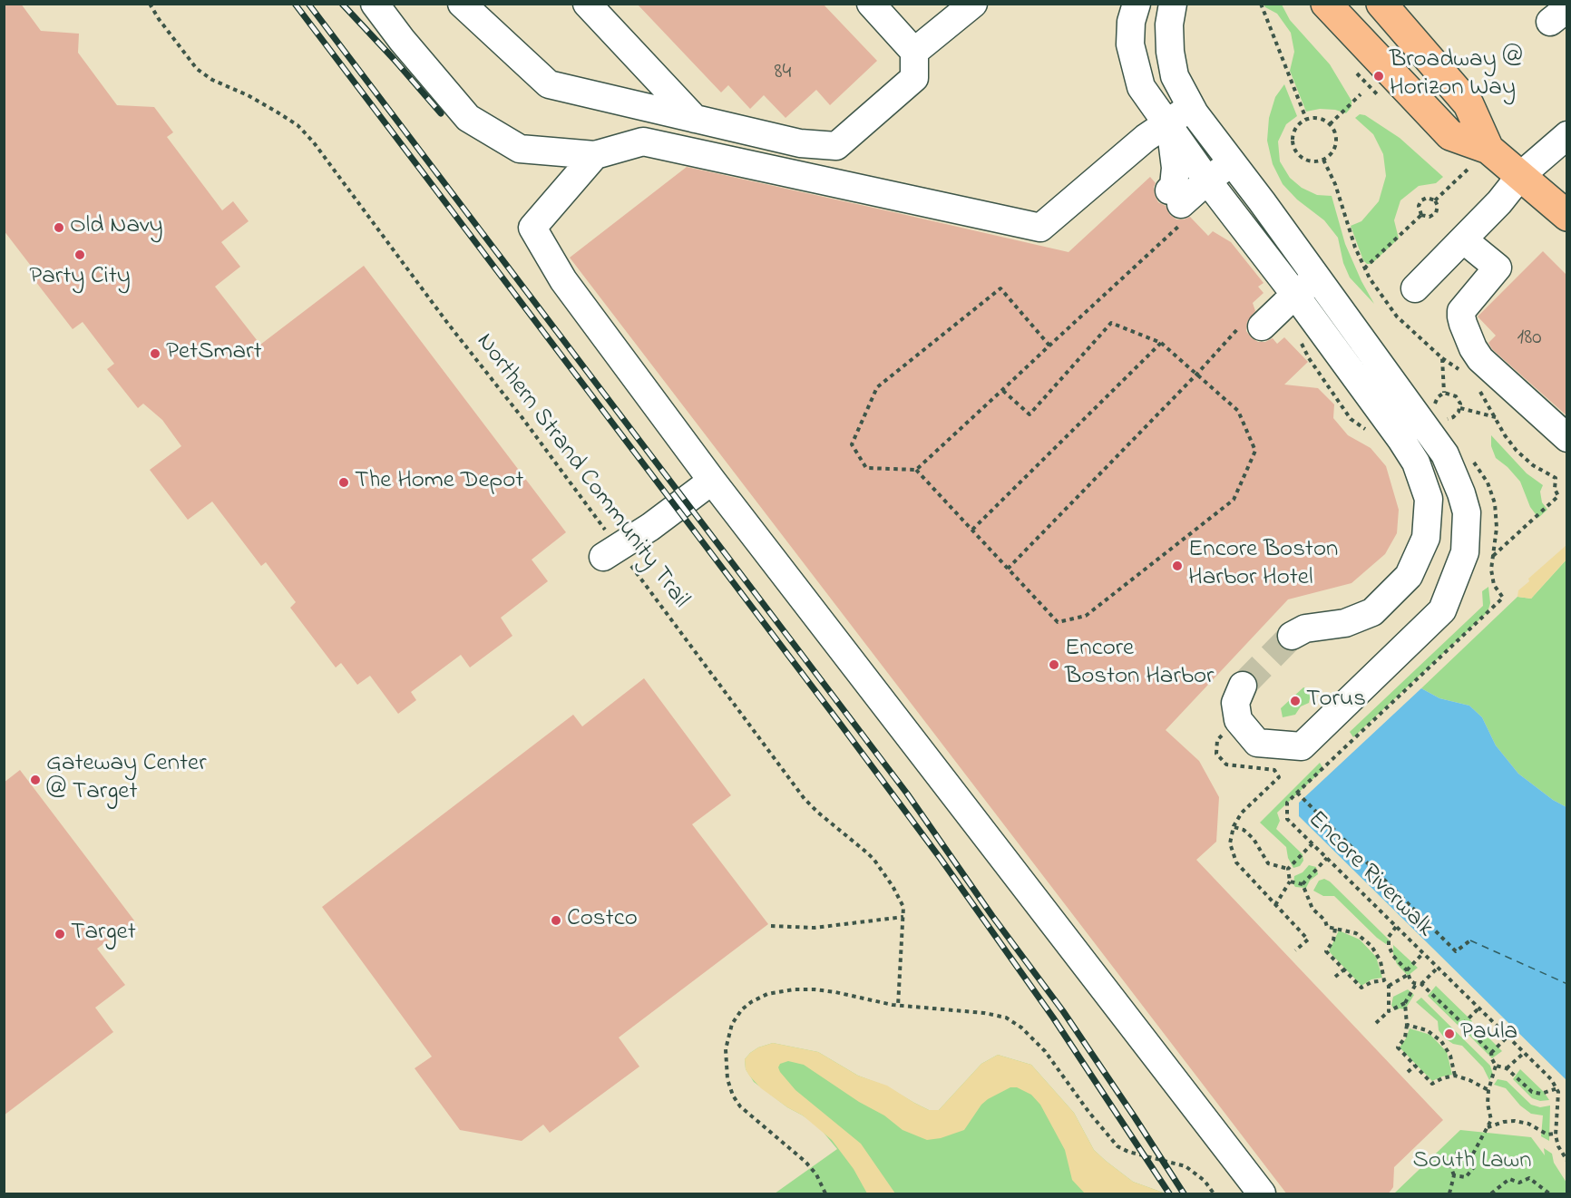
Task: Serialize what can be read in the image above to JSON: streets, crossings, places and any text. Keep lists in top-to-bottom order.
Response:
{
  "streets": {
    "path": ["Northern Strand Community Trail", "Encore Riverwalk"]
  },
  "parks": ["South Lawn"],
  "places": [
    "Broadway @ Horizon Way",
    "Old Navy",
    "Party City",
    "PetSmart",
    "The Home Depot",
    "Encore Boston Harbor Hotel",
    "Encore Boston Harbor",
    "Torus",
    "Gateway Center @ Target",
    "Costco",
    "Target",
    "Paula"
  ],
  "house_numbers": ["84", "180"]
}
